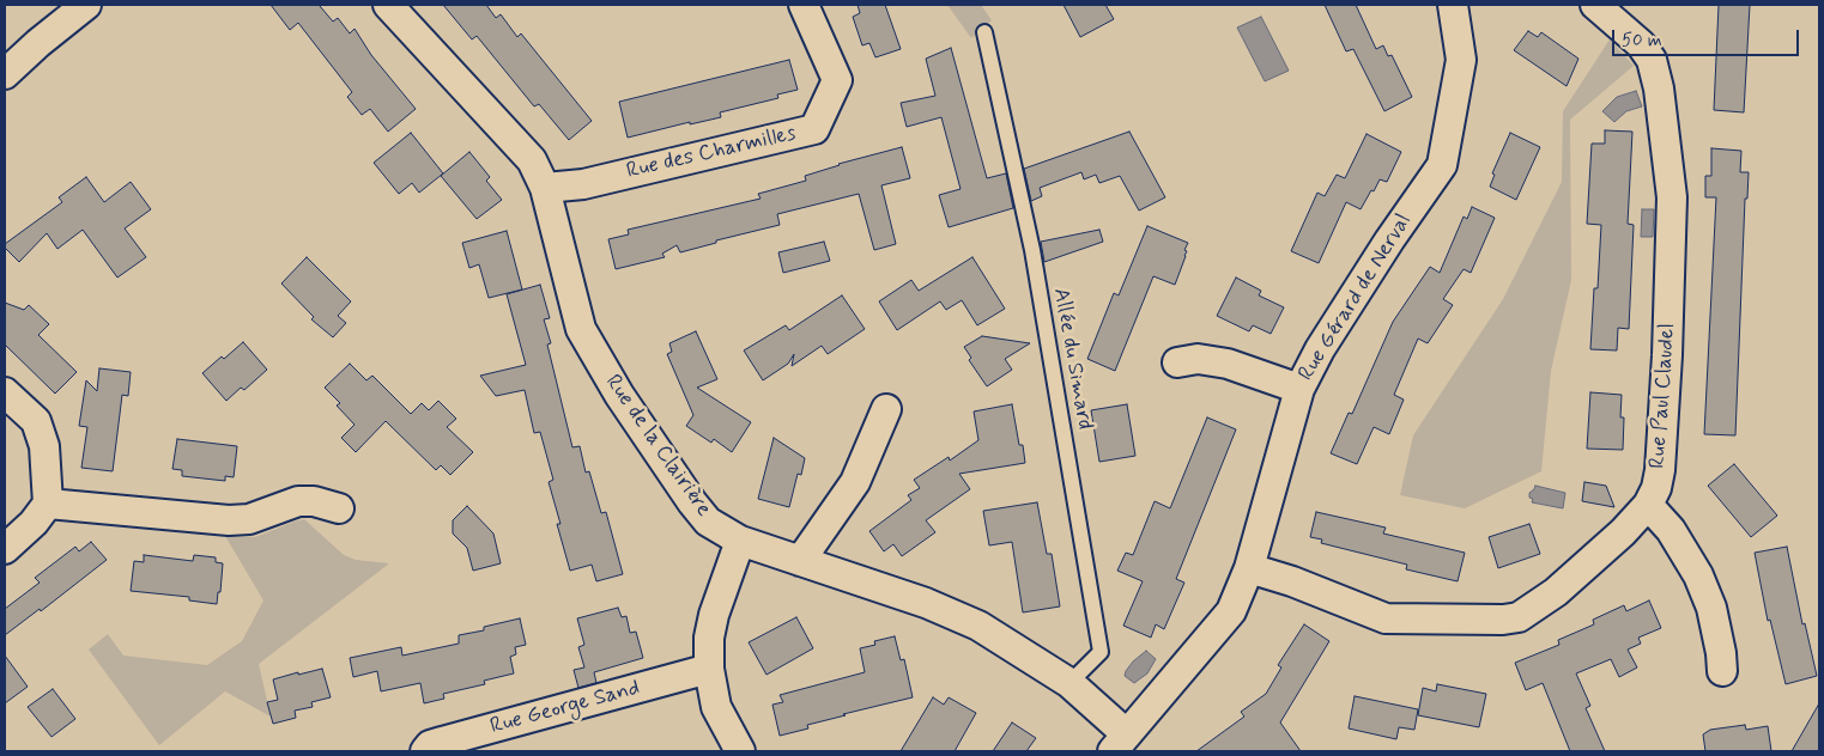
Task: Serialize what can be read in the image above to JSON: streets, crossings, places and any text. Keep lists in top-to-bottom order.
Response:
{
  "streets": {
    "street": [
      "Rue des Charmilles",
      "Rue Gérard de Nerval",
      "Rue Paul Claudel",
      "Rue de la Clairière",
      "Rue George Sand"
    ],
    "lane": ["Allée du Simard"]
  },
  "crossings": [
    ["Rue des Charmilles", "Rue de la Clairière"],
    ["Rue Gérard de Nerval", "Rue Paul Claudel"],
    ["Rue Gérard de Nerval", "Rue de la Clairière"],
    ["Allée du Simard", "Rue de la Clairière"]
  ],
  "scale_bar": "50 m"
}
